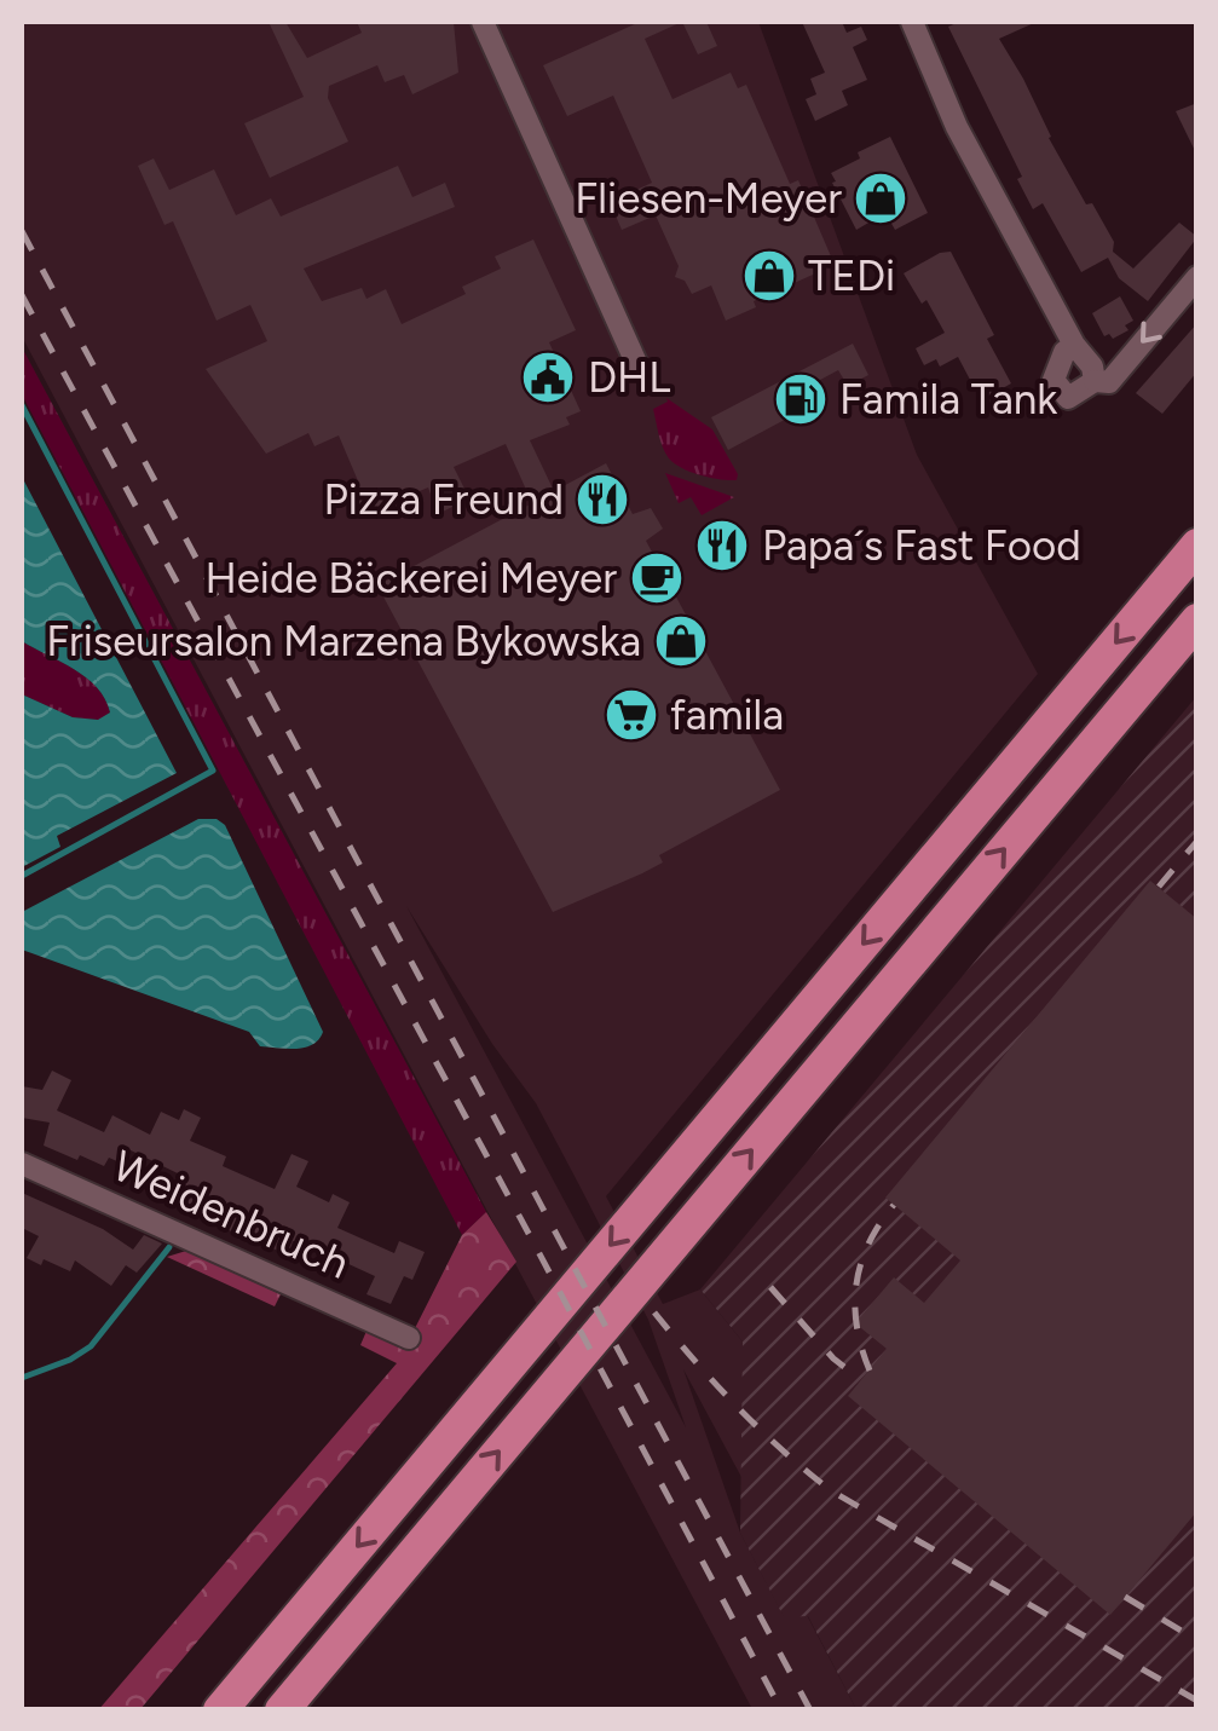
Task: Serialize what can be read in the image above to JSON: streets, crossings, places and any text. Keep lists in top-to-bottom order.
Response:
{
  "streets": {
    "street": ["Weidenbruch"]
  },
  "places": {
    "shop": ["Fliesen-Meyer", "TEDi", "Friseursalon Marzena Bykowska"],
    "public building": ["DHL"],
    "fuel station": ["Famila Tank"],
    "restaurant": ["Pizza Freund", "Papa´s Fast Food"],
    "cafe": ["Heide Bäckerei Meyer"],
    "supermarket": ["famila"]
  }
}
